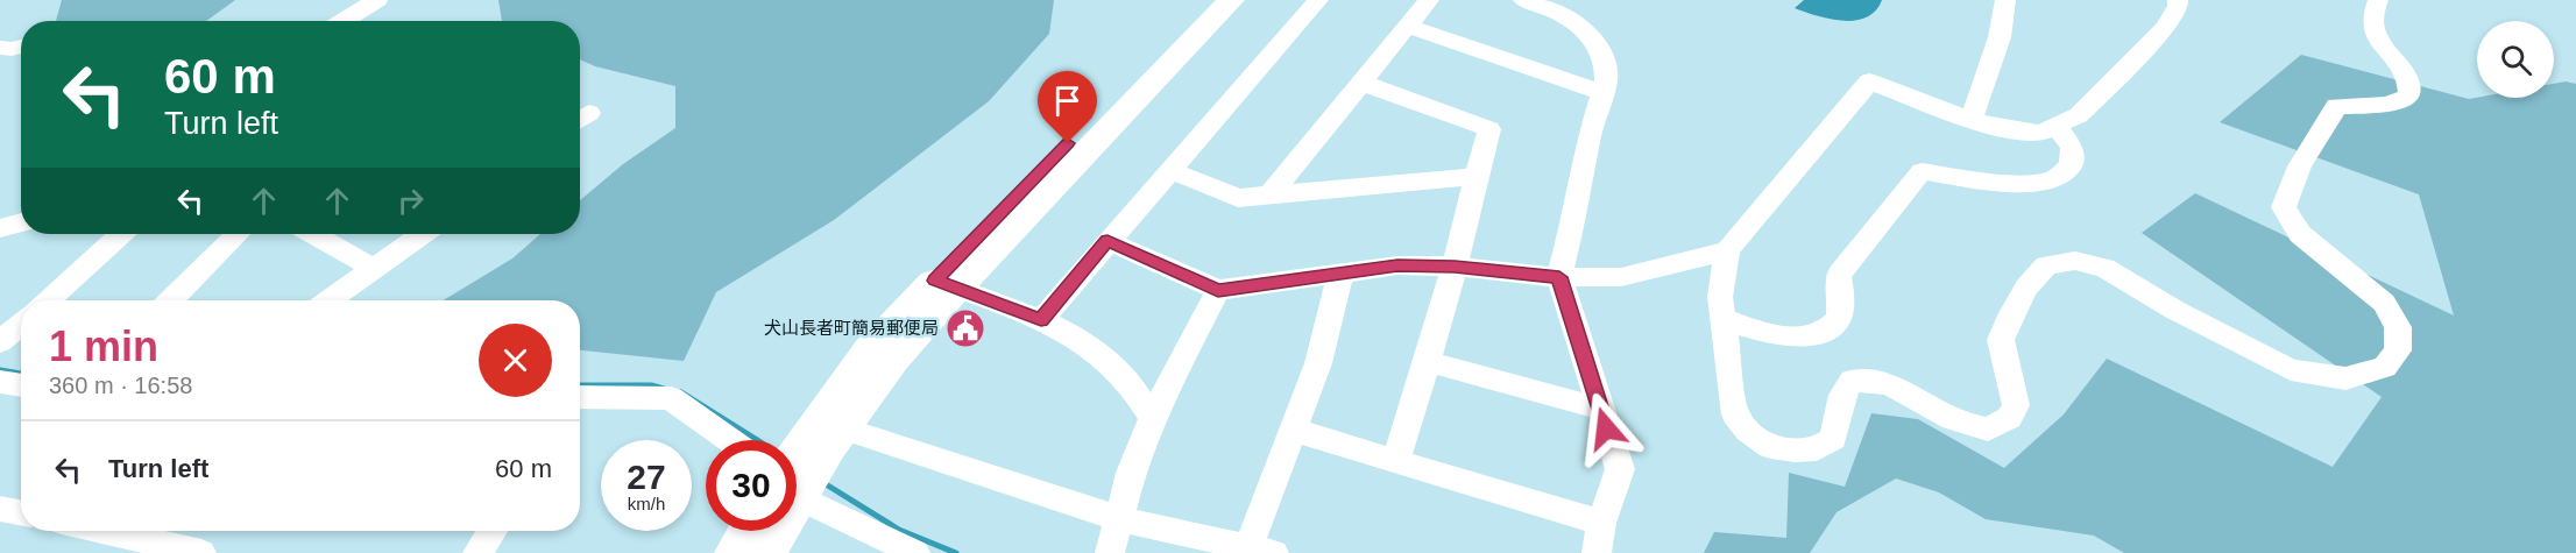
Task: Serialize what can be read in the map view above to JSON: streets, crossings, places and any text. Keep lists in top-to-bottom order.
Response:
{
  "places": {
    "public building": ["犬山長者町簡易郵便局"]
  },
  "page": {
    "turn": ["60 m", "Turn left"],
    "heading": ["1 min", "360 m · 16:58"],
    "list": [
      {
        "name": "Turn left",
        "value": "60 m"
      }
    ],
    "speed": "27 km/h",
    "limit": "30"
  }
}
